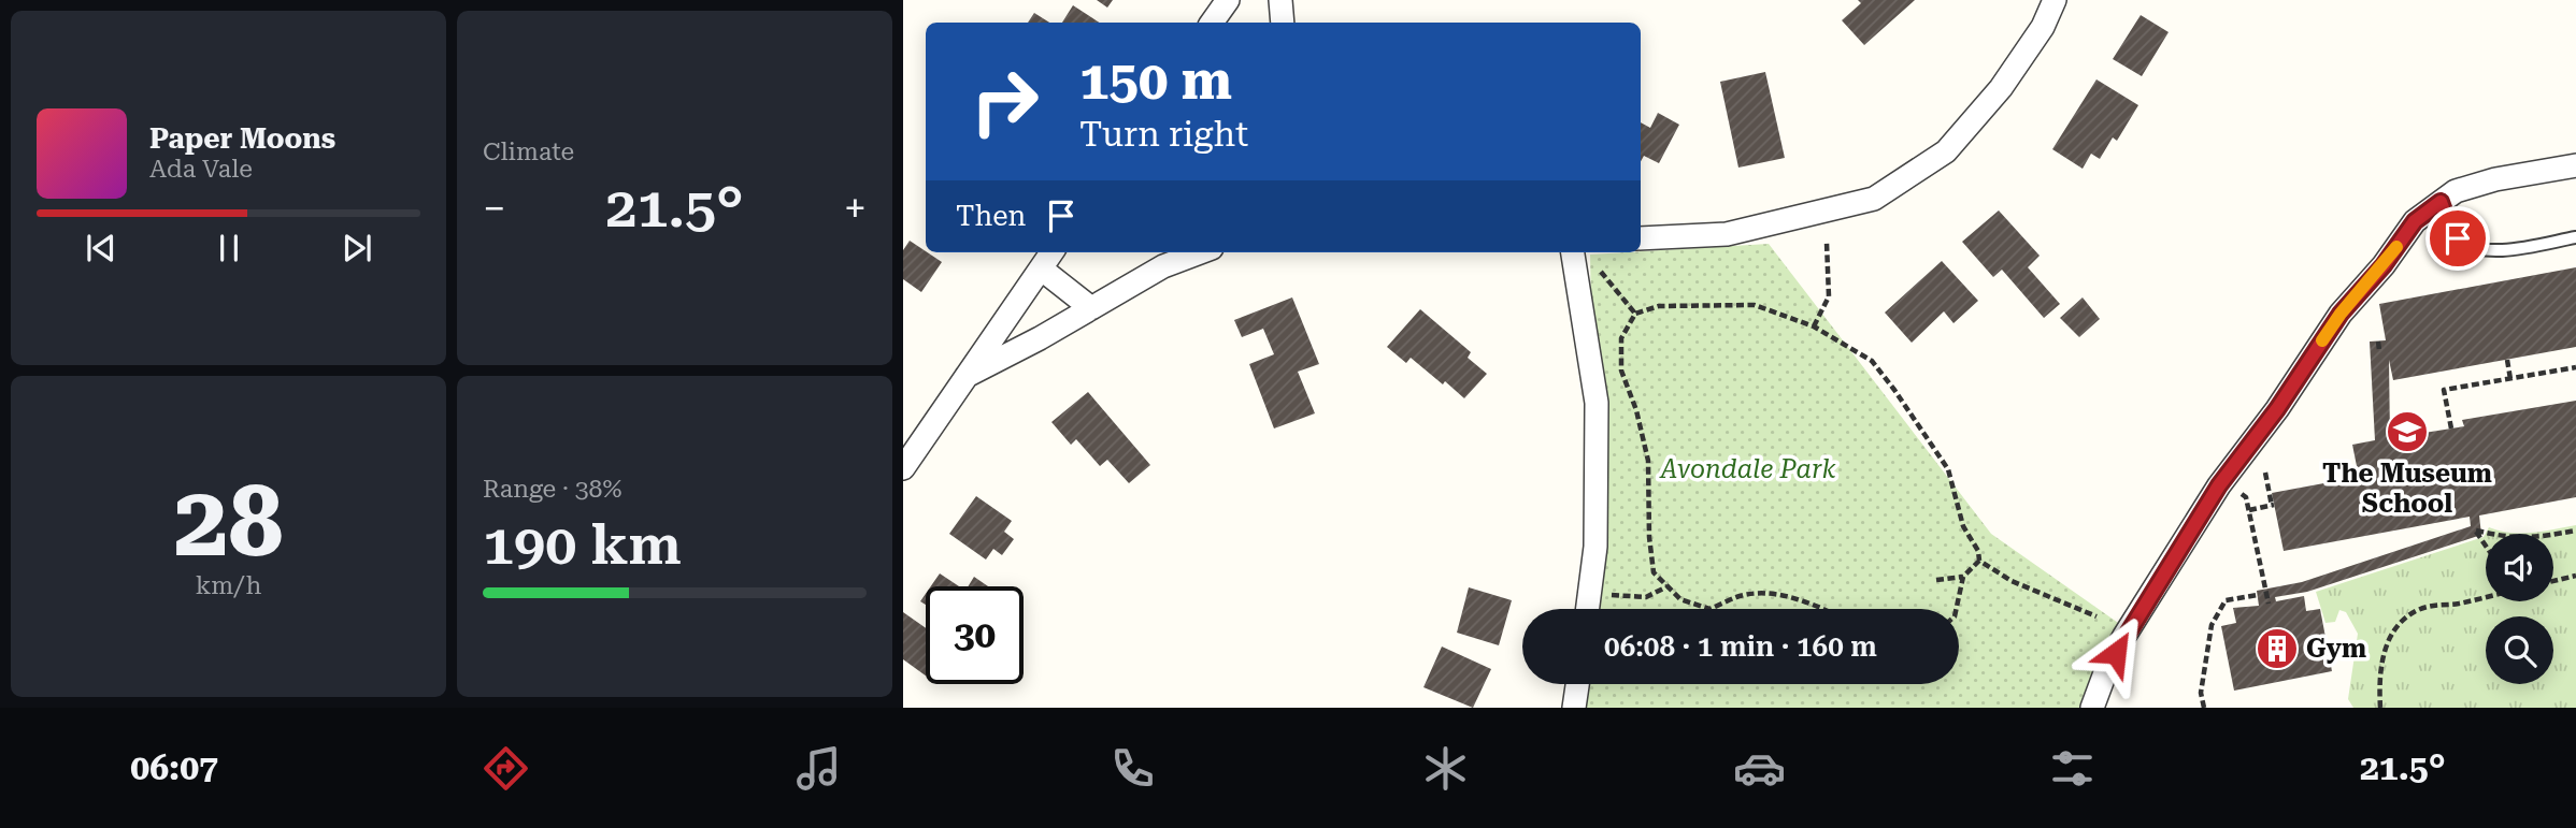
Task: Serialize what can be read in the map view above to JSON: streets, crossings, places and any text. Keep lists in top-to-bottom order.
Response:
{
  "parks": ["Avondale Park"],
  "places": {
    "school or university": ["The Museum School"],
    "building": ["Gym"]
  },
  "page": {
    "tile": [
      "Climate",
      ["28", "km/h"],
      ["Range · 38%", "190 km"]
    ],
    "turn": ["150 m", "Turn right"],
    "song": ["Paper Moons", "Ada Vale"],
    "heat": ["−", "21.5°", "+"],
    "then": "Then",
    "limit": "30",
    "trip": "06:08 · 1 min · 160 m",
    "tabs": ["06:07", "21.5°"]
  }
}
